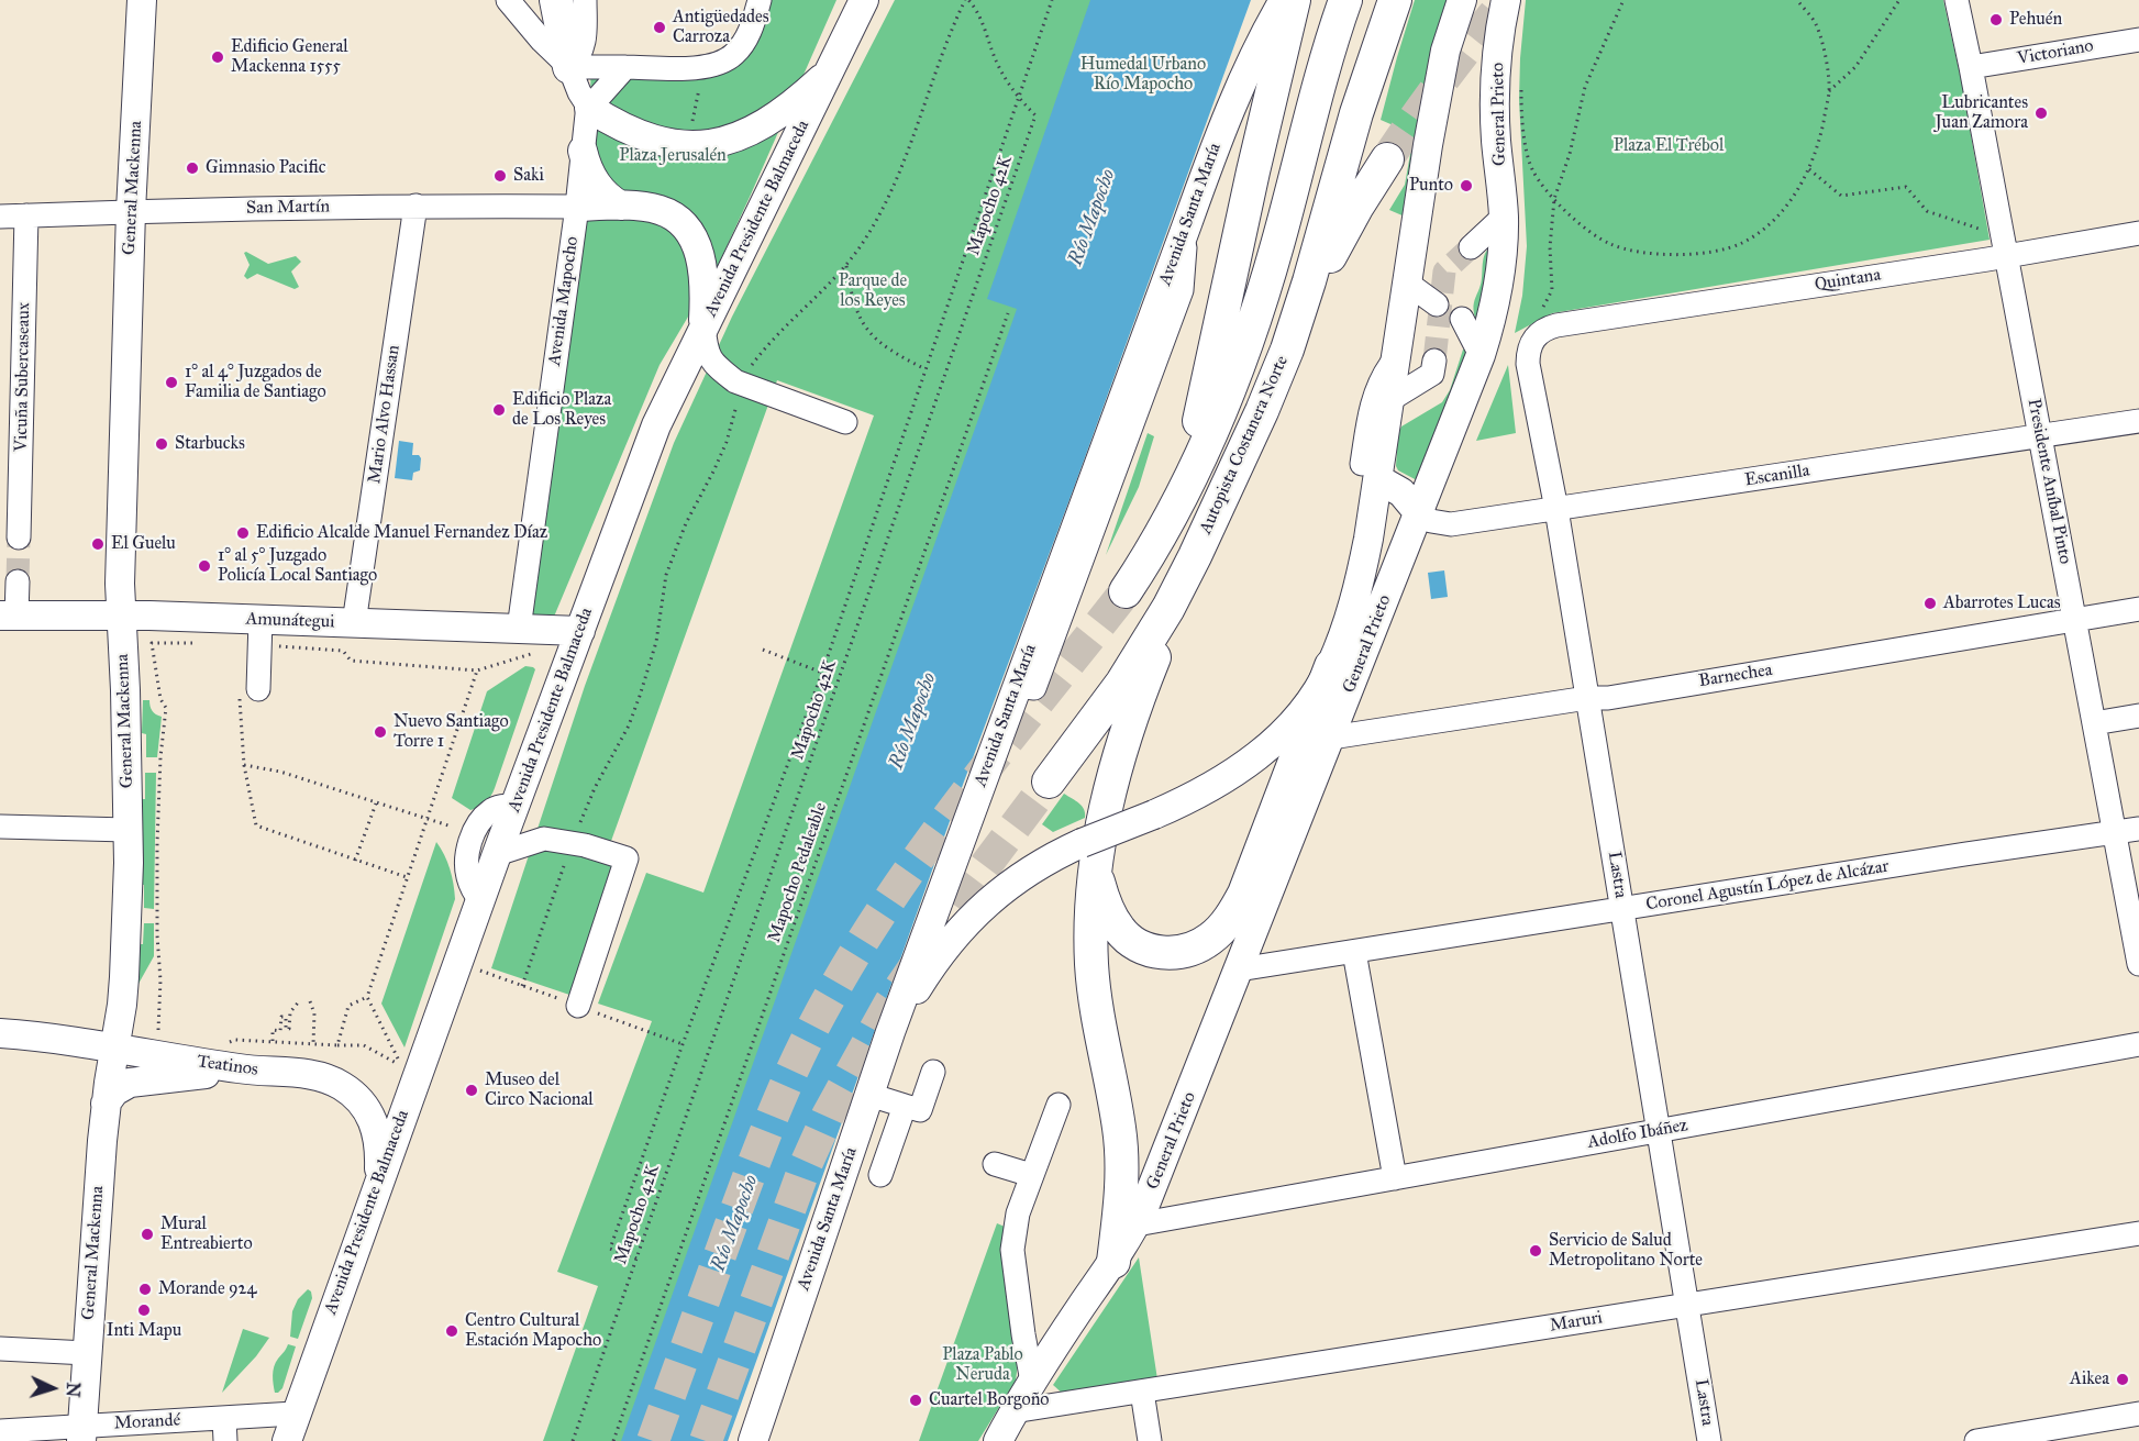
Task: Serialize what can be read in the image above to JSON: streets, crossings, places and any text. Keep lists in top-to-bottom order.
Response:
{
  "streets": {
    "highway": ["Autopista Costanera Norte"],
    "main road": [
      "General Prieto",
      "General Mackenna",
      "Avenida Santa María",
      "Avenida Presidente Balmaceda",
      "Amunátegui",
      "Teatinos"
    ],
    "street": [
      "Victoriano",
      "San Martín",
      "Quintana",
      "Avenida Mapocho",
      "Vicuña Subercaseaux",
      "Mario Alvo Hassan",
      "Escanilla",
      "Presidente Aníbal Pinto",
      "Barnechea",
      "Lastra",
      "Coronel Agustín López de Alcázar",
      "Adolfo Ibáñez",
      "Maruri",
      "Morandé"
    ],
    "path": ["Mapocho 42K", "Mapocho Pedaleable"]
  },
  "crossings": [
    ["Victoriano", "Presidente Aníbal Pinto"],
    ["General Prieto", "Avenida Santa María"],
    ["General Prieto", "Escanilla"],
    ["General Prieto", "Barnechea"],
    ["General Prieto", "Coronel Agustín López de Alcázar"],
    ["General Prieto", "Adolfo Ibáñez"],
    ["General Prieto", "Maruri"],
    ["General Mackenna", "San Martín"],
    ["General Mackenna", "Amunátegui"],
    ["General Mackenna", "Teatinos"],
    ["General Mackenna", "Morandé"],
    ["San Martín", "Avenida Mapocho"],
    ["San Martín", "Vicuña Subercaseaux"],
    ["San Martín", "Mario Alvo Hassan"],
    ["Avenida Presidente Balmaceda", "Amunátegui"],
    ["Avenida Presidente Balmaceda", "Teatinos"],
    ["Avenida Presidente Balmaceda", "Morandé"],
    ["Quintana", "Presidente Aníbal Pinto"],
    ["Quintana", "Lastra"],
    ["Avenida Mapocho", "Amunátegui"],
    ["Mario Alvo Hassan", "Amunátegui"],
    ["Escanilla", "Presidente Aníbal Pinto"],
    ["Escanilla", "Lastra"],
    ["Presidente Aníbal Pinto", "Barnechea"],
    ["Presidente Aníbal Pinto", "Coronel Agustín López de Alcázar"],
    ["Barnechea", "Lastra"],
    ["Lastra", "Coronel Agustín López de Alcázar"],
    ["Lastra", "Adolfo Ibáñez"],
    ["Lastra", "Maruri"]
  ],
  "water": ["Río Mapocho"],
  "parks": [
    "Humedal Urbano Río Mapocho",
    "Plaza El Trébol",
    "Plaza Jerusalén",
    "Parque de los Reyes",
    "Plaza Pablo Neruda"
  ],
  "places": [
    "Pehuén",
    "Antigüedades Carroza",
    "Edificio General Mackenna 1555",
    "Lubricantes Juan Zamora",
    "Gimnasio Pacific",
    "Saki",
    "Punto",
    "1° al 4° Juzgados de Familia de Santiago",
    "Edificio Plaza de Los Reyes",
    "Starbucks",
    "Edificio Alcalde Manuel Fernandez Díaz",
    "El Guelu",
    "1° al 5° Juzgado Policía Local Santiago",
    "Abarrotes Lucas",
    "Nuevo Santiago Torre 1",
    "Museo del Circo Nacional",
    "Mural Entreabierto",
    "Servicio de Salud Metropolitano Norte",
    "Morande 924",
    "Inti Mapu",
    "Centro Cultural Estación Mapocho",
    "Aikea",
    "Cuartel Borgoño"
  ],
  "north": "right"
}
